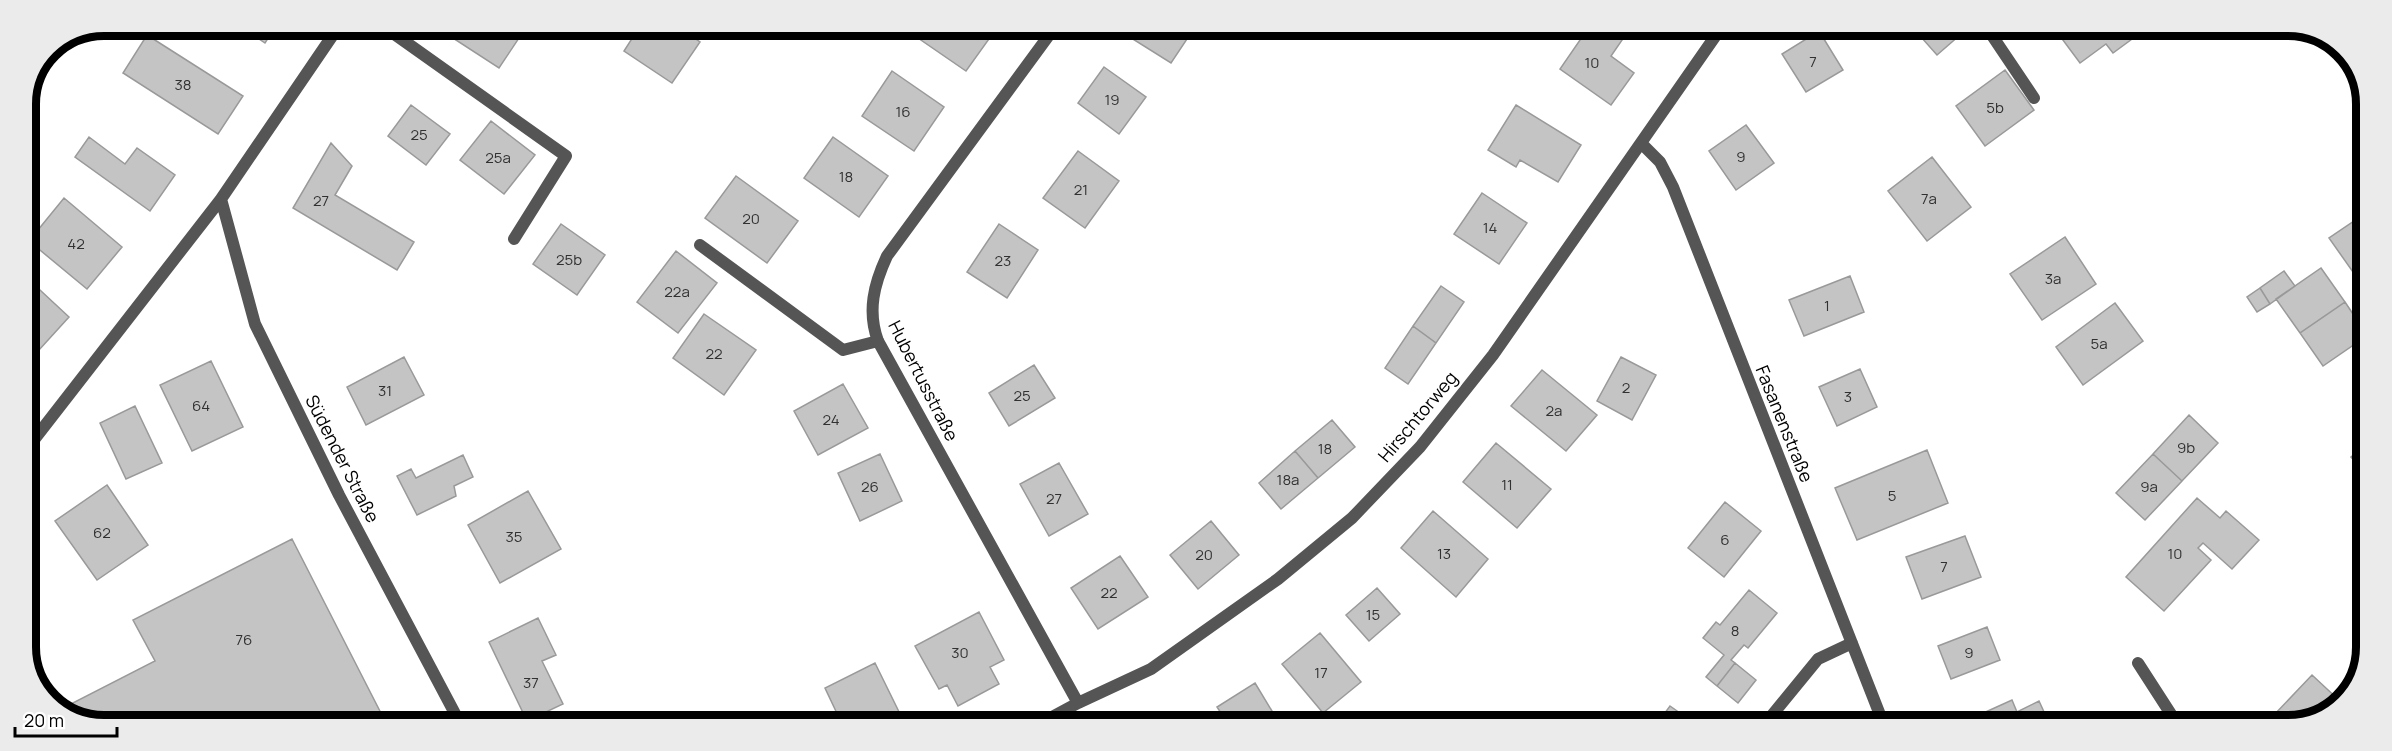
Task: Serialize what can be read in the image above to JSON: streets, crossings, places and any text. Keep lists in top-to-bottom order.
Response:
{
  "streets": {
    "street": [
      "Hubertusstraße",
      "Hirschtorweg",
      "Fasanenstraße",
      "Südender Straße"
    ]
  },
  "crossings": [
    ["Hubertusstraße", "Hirschtorweg"],
    ["Hirschtorweg", "Fasanenstraße"]
  ],
  "house_numbers": [
    "7",
    "10",
    "38",
    "19",
    "5b",
    "16",
    "25",
    "9",
    "25a",
    "18",
    "21",
    "7a",
    "27",
    "20",
    "14",
    "42",
    "25b",
    "23",
    "3a",
    "22a",
    "1",
    "5a",
    "22",
    "2",
    "31",
    "25",
    "3",
    "64",
    "2a",
    "24",
    "9b",
    "18",
    "18a",
    "11",
    "26",
    "9a",
    "5",
    "27",
    "62",
    "35",
    "6",
    "13",
    "10",
    "20",
    "7",
    "22",
    "15",
    "8",
    "76",
    "30",
    "9",
    "17",
    "37"
  ],
  "scale_bar": "20 m"
}
